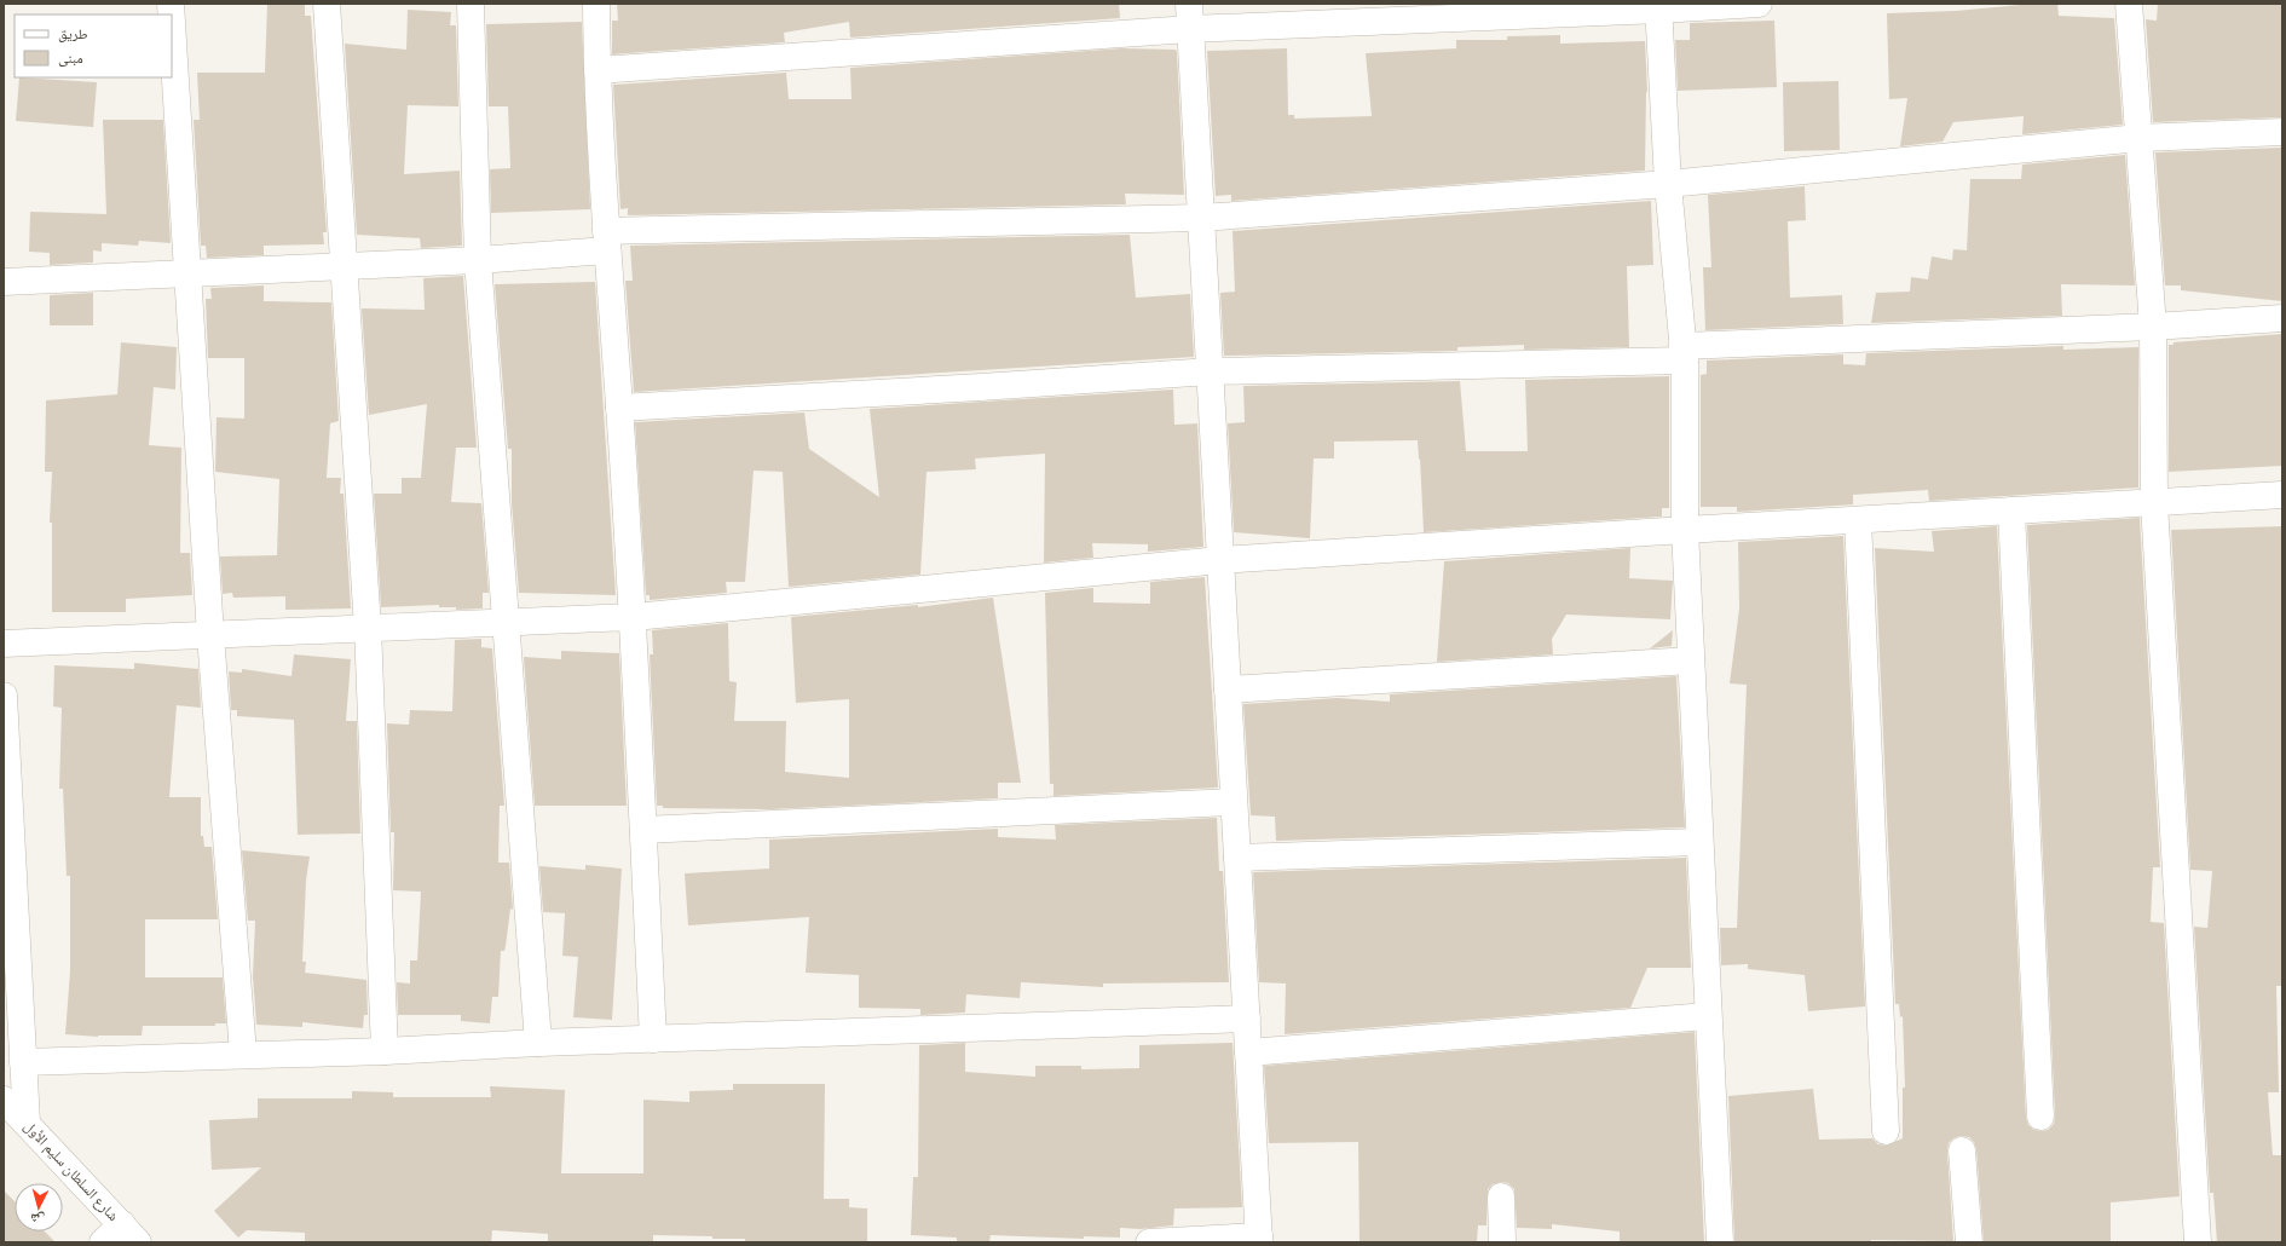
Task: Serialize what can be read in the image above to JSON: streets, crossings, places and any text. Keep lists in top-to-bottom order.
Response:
{
  "streets": {
    "street": ["شارع السلطان سليم الأول"]
  },
  "legend": ["طريق", "مبنى"],
  "north": "bottom"
}
